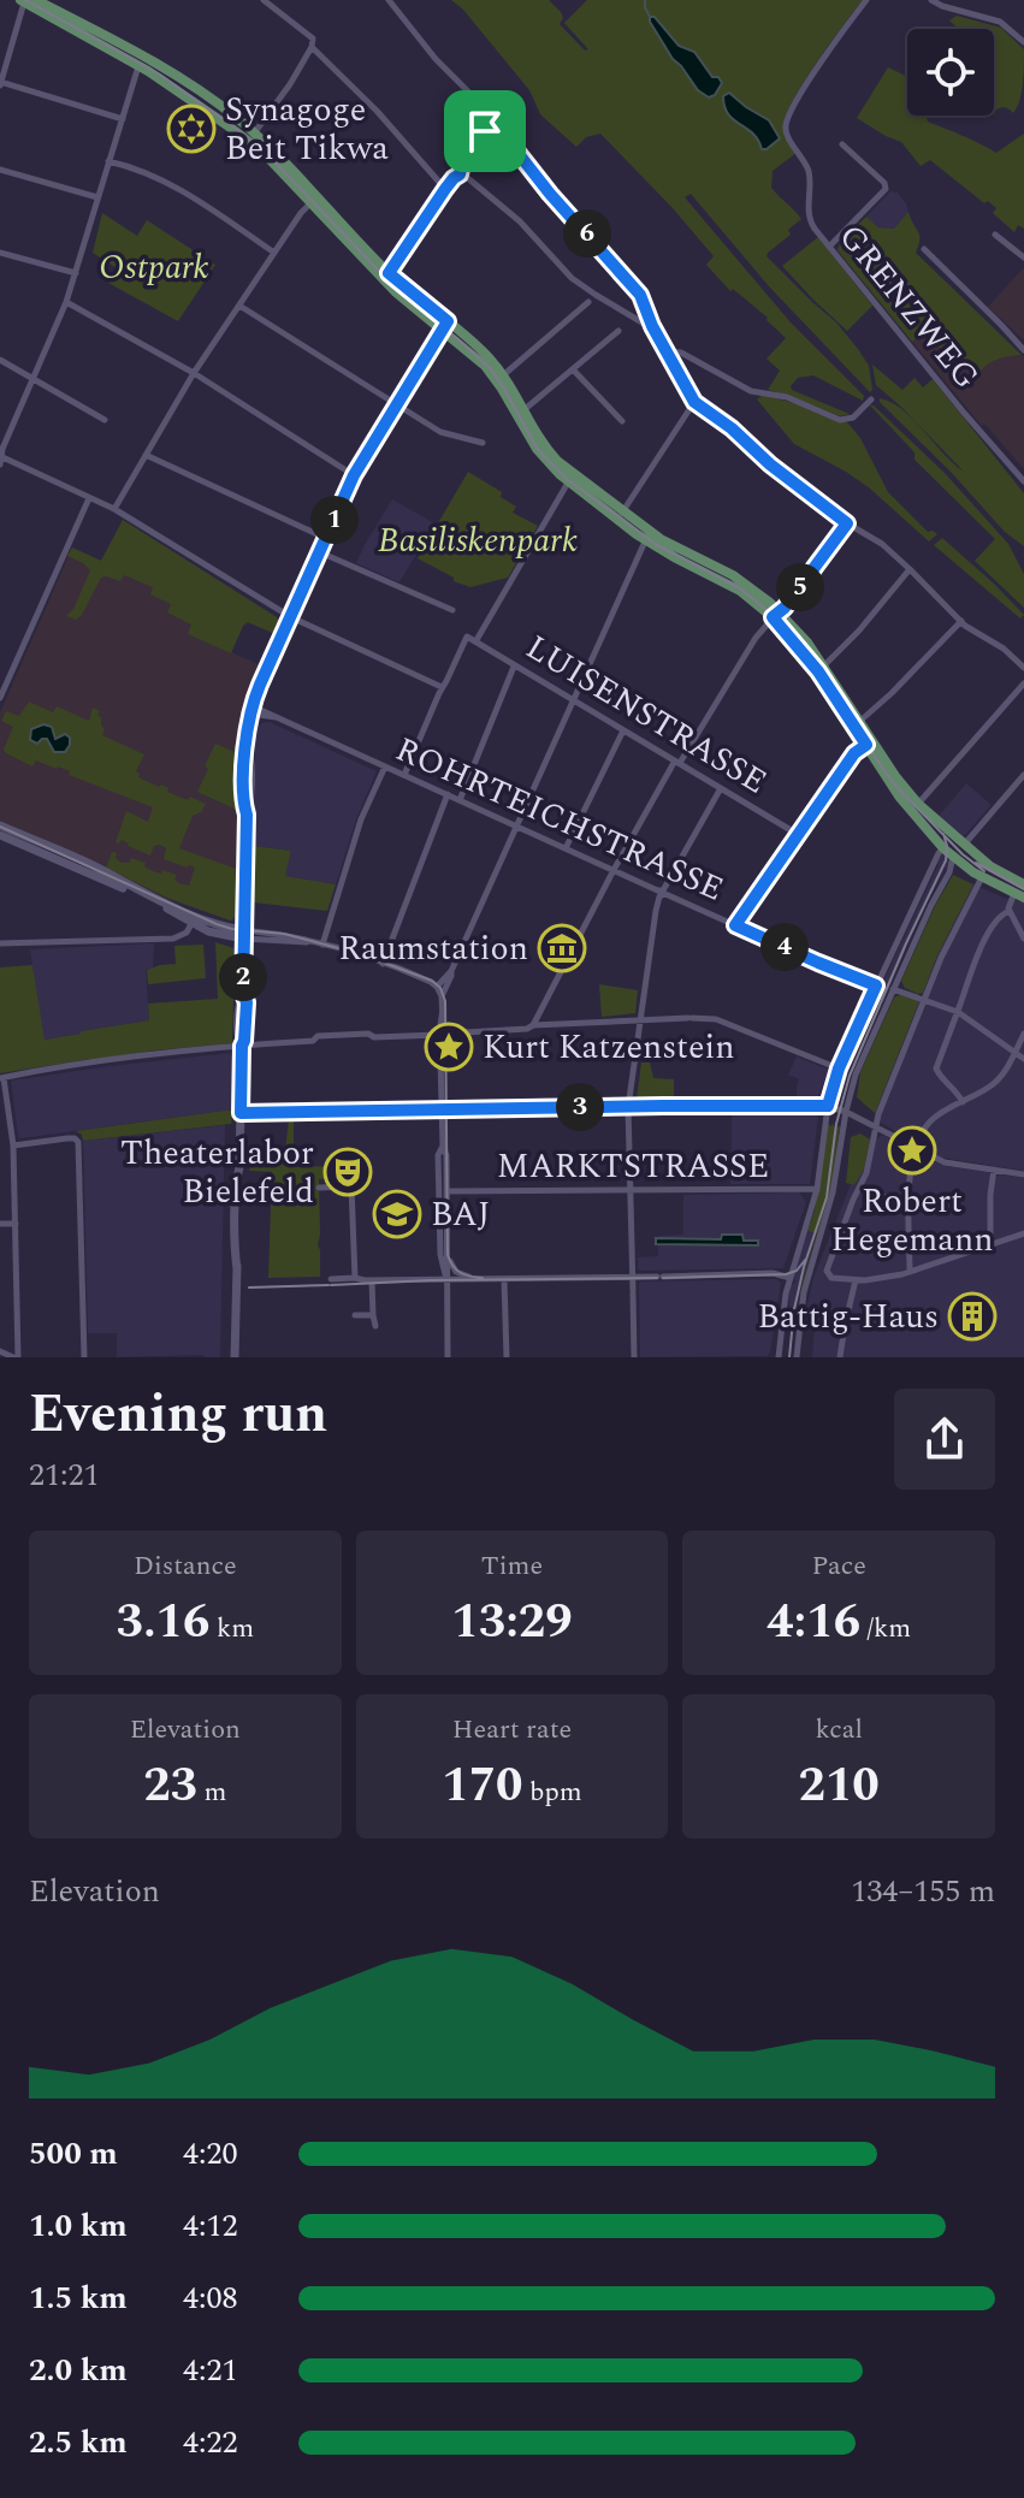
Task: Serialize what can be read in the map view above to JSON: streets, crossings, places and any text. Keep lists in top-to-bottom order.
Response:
{
  "streets": {
    "street": [
      "GRENZWEG",
      "LUISENSTRASSE",
      "ROHRTEICHSTRASSE",
      "MARKTSTRASSE"
    ]
  },
  "parks": ["Ostpark", "Basiliskenpark"],
  "places": {
    "synagogue": ["Synagoge Beit Tikwa"],
    "museum": ["Raumstation"],
    "place": ["Kurt Katzenstein", "Robert Hegemann"],
    "theatre": ["Theaterlabor Bielefeld"],
    "school or university": ["BAJ"],
    "building": ["Battig-Haus"]
  },
  "page": {
    "pins": [
      "6",
      "1",
      "5",
      "4",
      "2",
      "3"
    ],
    "heading": ["Evening run", "21:21"],
    "stats": [
      ["Distance", "3.16 km"],
      ["Time", "13:29"],
      ["Pace", "4:16 /km"],
      ["Elevation", "23 m"],
      ["Heart rate", "170 bpm"],
      ["kcal", "210"]
    ],
    "chart": ["Elevation", "134–155 m"],
    "list": [
      {
        "name": "500 m",
        "note": "4:20"
      },
      {
        "name": "1.0 km",
        "note": "4:12"
      },
      {
        "name": "1.5 km",
        "note": "4:08"
      },
      {
        "name": "2.0 km",
        "note": "4:21"
      },
      {
        "name": "2.5 km",
        "note": "4:22"
      }
    ]
  }
}
